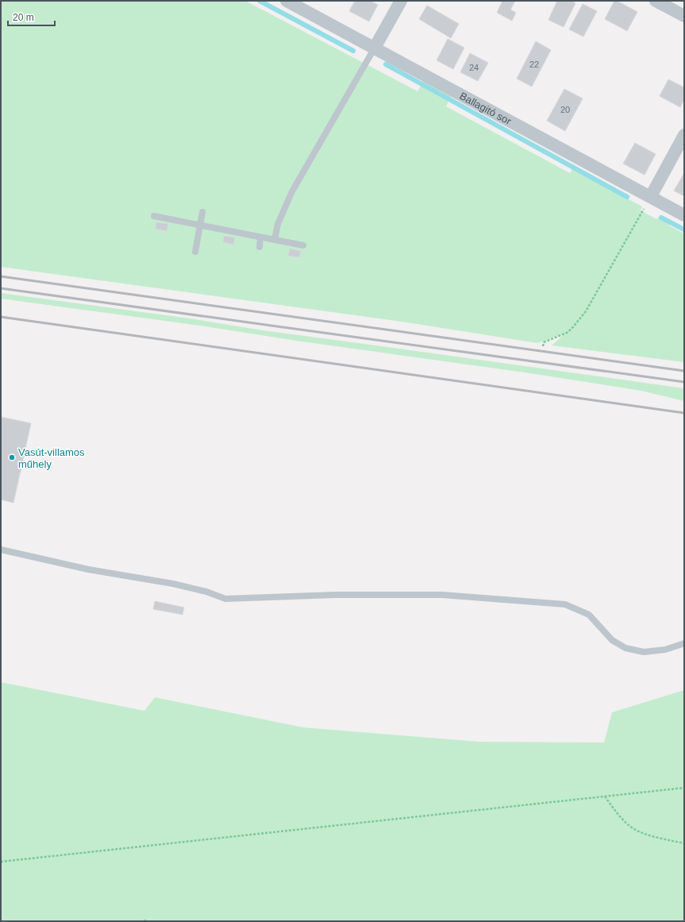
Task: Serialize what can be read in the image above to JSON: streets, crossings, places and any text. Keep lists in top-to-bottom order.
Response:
{
  "streets": {
    "street": ["Ballagitó sor"]
  },
  "places": ["Vasút-villamos műhely"],
  "house_numbers": ["22", "24", "20"],
  "scale_bar": "20 m"
}
